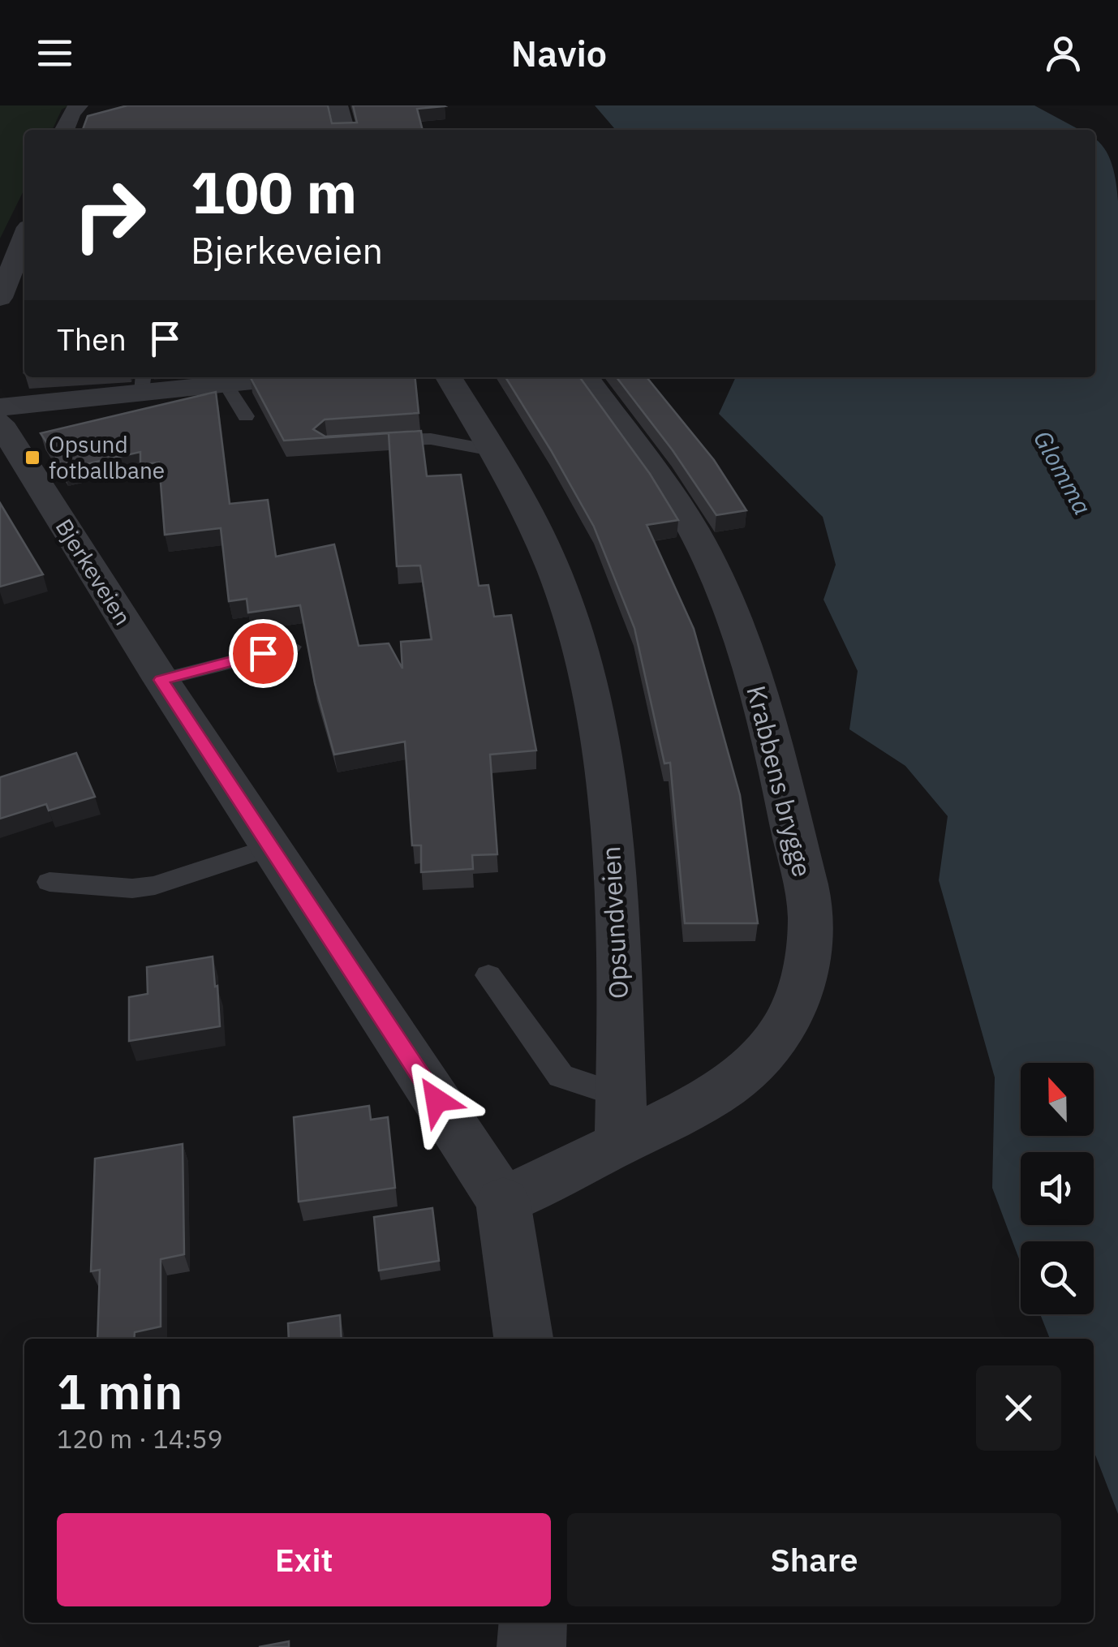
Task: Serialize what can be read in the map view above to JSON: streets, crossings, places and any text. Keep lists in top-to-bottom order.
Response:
{
  "streets": {
    "street": ["Bjerkeveien", "Krabbens brygge", "Opsundveien"]
  },
  "crossings": [
    ["Krabbens brygge", "Opsundveien"]
  ],
  "water": ["Glomma"],
  "places": {
    "transit": ["Opsund fotballbane"]
  },
  "north": "top",
  "page": {
    "header": "Navio",
    "turn": ["100 m", "Bjerkeveien"],
    "then": "Then",
    "heading": ["1 min", "120 m · 14:59"],
    "buttons": ["Exit", "Share"]
  }
}
